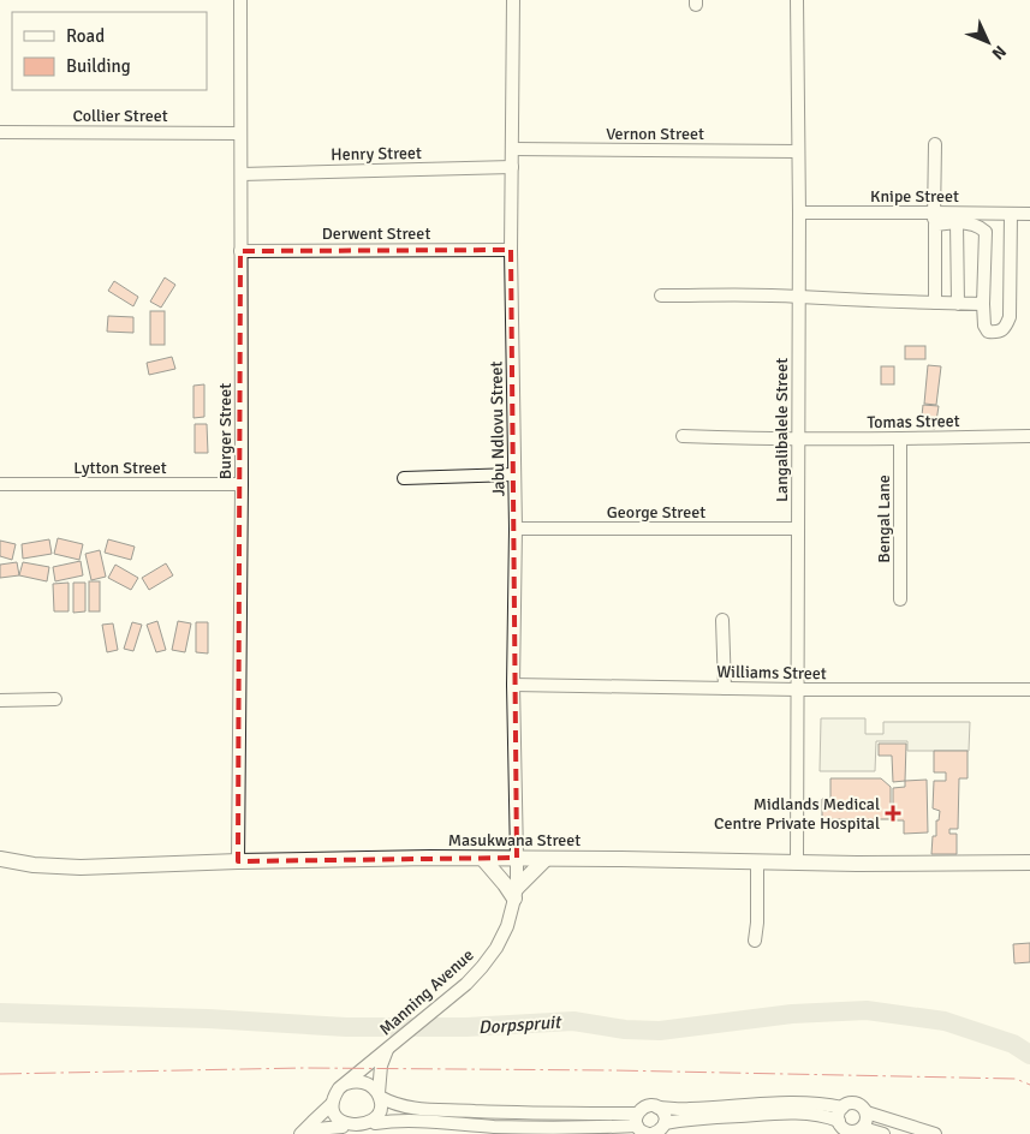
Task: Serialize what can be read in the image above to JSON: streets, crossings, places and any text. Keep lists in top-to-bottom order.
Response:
{
  "streets": {
    "main road": ["Masukwana Street"],
    "street": [
      "Collier Street",
      "Vernon Street",
      "Henry Street",
      "Knipe Street",
      "Derwent Street",
      "Tomas Street",
      "Jabu Ndlovu Street",
      "Langalibalele Street",
      "Burger Street",
      "Lytton Street",
      "George Street",
      "Bengal Lane",
      "Williams Street",
      "Manning Avenue"
    ]
  },
  "crossings": [
    ["Collier Street", "Burger Street"],
    ["Vernon Street", "Jabu Ndlovu Street"],
    ["Vernon Street", "Langalibalele Street"],
    ["Henry Street", "Jabu Ndlovu Street"],
    ["Henry Street", "Burger Street"],
    ["Knipe Street", "Langalibalele Street"],
    ["Derwent Street", "Jabu Ndlovu Street"],
    ["Derwent Street", "Burger Street"],
    ["Tomas Street", "Langalibalele Street"],
    ["Tomas Street", "Bengal Lane"],
    ["Jabu Ndlovu Street", "George Street"],
    ["Jabu Ndlovu Street", "Williams Street"],
    ["Jabu Ndlovu Street", "Masukwana Street"],
    ["Jabu Ndlovu Street", "Manning Avenue"],
    ["Langalibalele Street", "George Street"],
    ["Langalibalele Street", "Williams Street"],
    ["Langalibalele Street", "Masukwana Street"],
    ["Burger Street", "Lytton Street"],
    ["Burger Street", "Masukwana Street"],
    ["Masukwana Street", "Manning Avenue"]
  ],
  "water": ["Dorpspruit"],
  "places": {
    "health": ["Midlands Medical Centre Private Hospital"]
  },
  "legend": ["Road", "Building"],
  "north": "bottom right"
}
